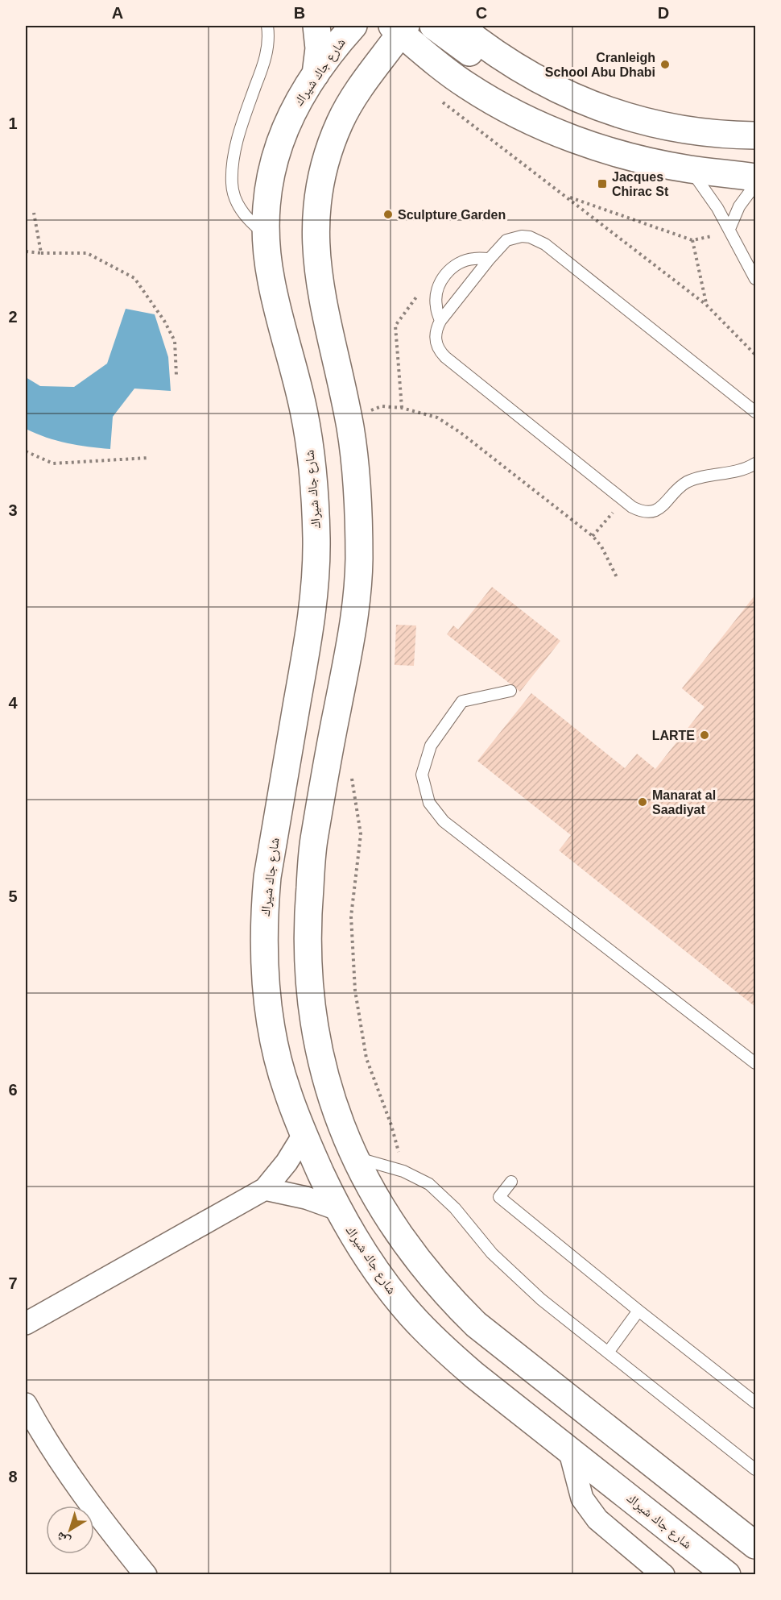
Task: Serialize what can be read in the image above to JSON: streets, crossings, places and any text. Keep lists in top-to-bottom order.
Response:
{
  "streets": {
    "street": ["شارع جاك شيراك"]
  },
  "places": {
    "other": [
      "Cranleigh School Abu Dhabi",
      "Sculpture Garden",
      "LARTE",
      "Manarat al Saadiyat"
    ],
    "transit": ["Jacques Chirac St"]
  },
  "north": "bottom left",
  "grid": {
    "columns": [
      "A",
      "B",
      "C",
      "D"
    ],
    "rows": [
      "1",
      "2",
      "3",
      "4",
      "5",
      "6",
      "7",
      "8"
    ]
  }
}
